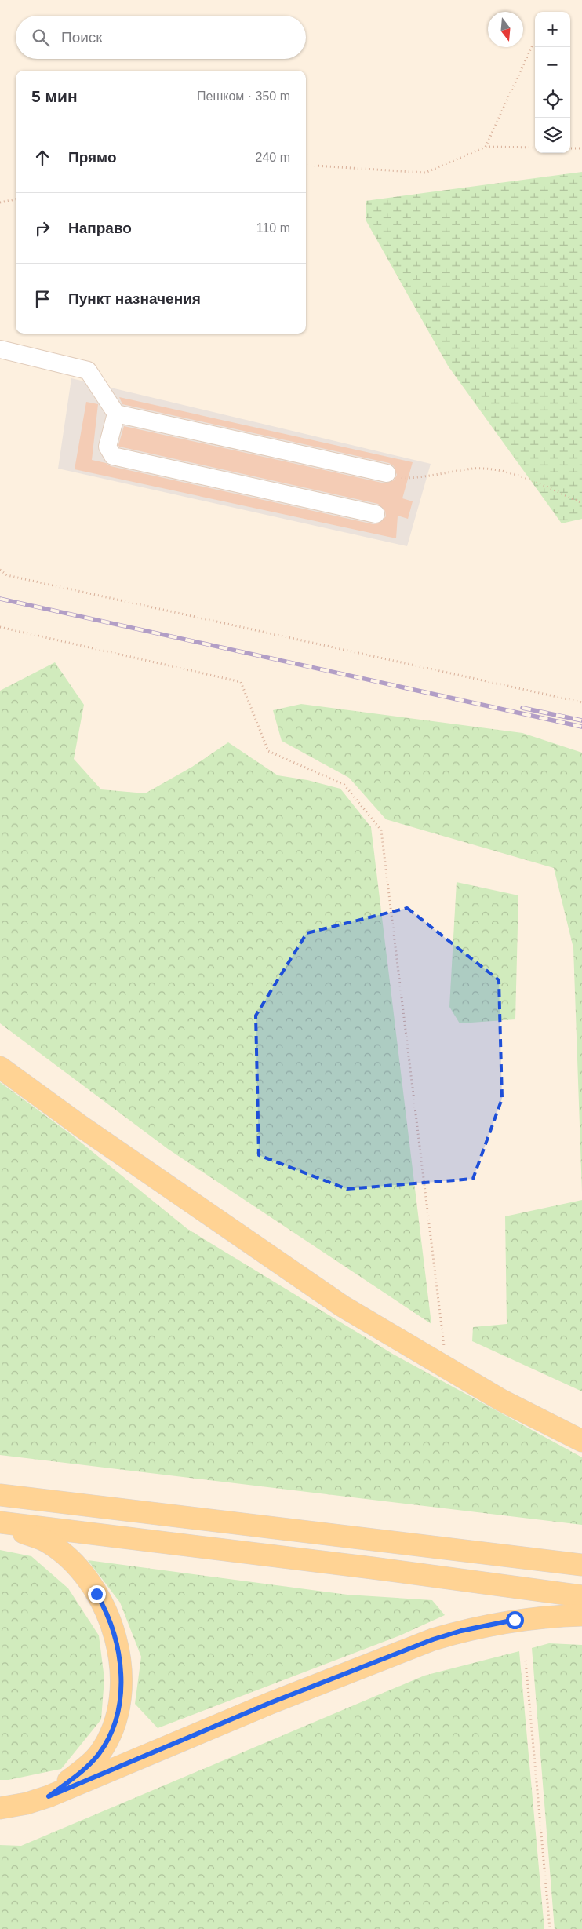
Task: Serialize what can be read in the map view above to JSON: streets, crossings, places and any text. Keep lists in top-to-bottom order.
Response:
{
  "north": "bottom",
  "page": {
    "map_buttons": ["+", "−"],
    "search": "Поиск",
    "heading": ["5 мин", "Пешком · 350 m"],
    "list": [
      ["Прямо", "240 m"],
      ["Направо", "110 m"],
      "Пункт назначения"
    ]
  }
}
